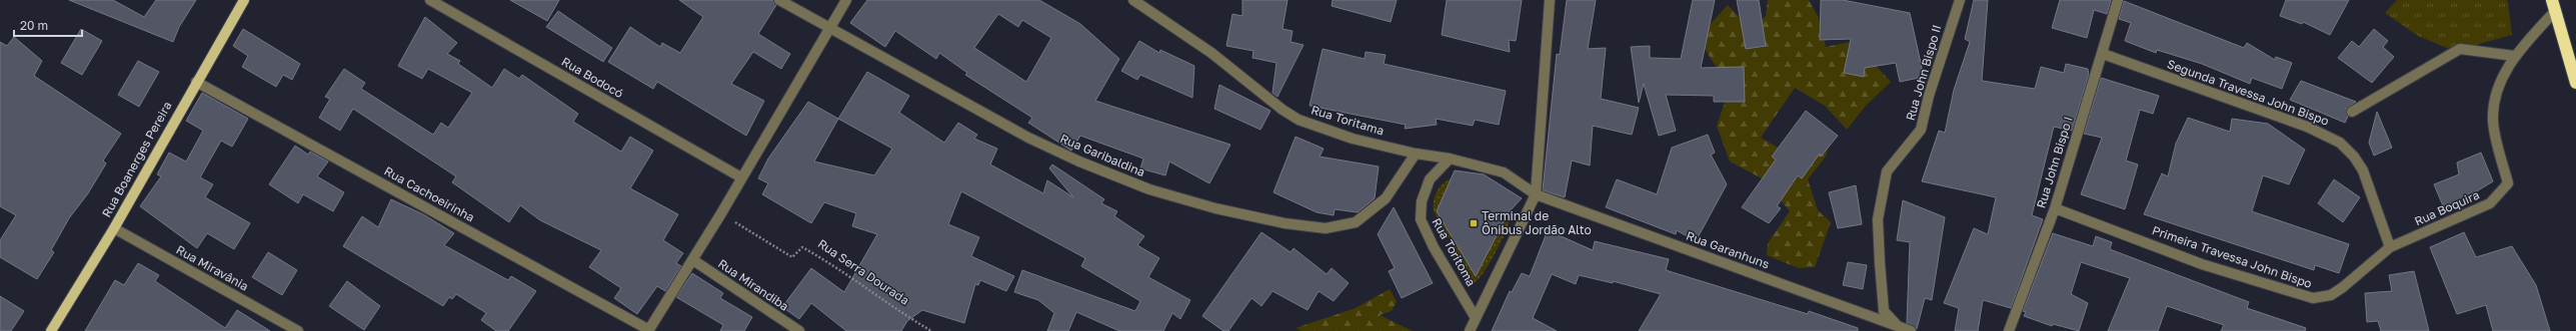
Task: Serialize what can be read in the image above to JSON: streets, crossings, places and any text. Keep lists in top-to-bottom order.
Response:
{
  "streets": {
    "main road": ["Rua Boanerges Pereira"],
    "street": [
      "Rua John Bispo II",
      "Rua Bodocó",
      "Segunda Travessa John Bispo",
      "Rua Toritama",
      "Rua Garibaldina",
      "Rua John Bispo I",
      "Rua Cachoeirinha",
      "Rua Boquira",
      "Rua Garanhuns",
      "Rua Toritoma",
      "Primeira Travessa John Bispo",
      "Rua Miravânia",
      "Rua Mirandiba"
    ],
    "path": ["Rua Serra Dourada"]
  },
  "crossings": [
    ["Rua John Bispo II", "Rua Garanhuns"],
    ["Segunda Travessa John Bispo", "Rua John Bispo I"],
    ["Segunda Travessa John Bispo", "Rua Boquira"],
    ["Segunda Travessa John Bispo", "Primeira Travessa John Bispo"],
    ["Rua Toritama", "Rua Garibaldina"],
    ["Rua Toritama", "Rua Garanhuns"],
    ["Rua Toritama", "Rua Toritoma"],
    ["Rua Boanerges Pereira", "Rua Cachoeirinha"],
    ["Rua Boanerges Pereira", "Rua Miravânia"],
    ["Rua John Bispo I", "Primeira Travessa John Bispo"],
    ["Rua Boquira", "Primeira Travessa John Bispo"]
  ],
  "places": {
    "transit": ["Terminal de Ônibus Jordão Alto"]
  },
  "scale_bar": "20 m"
}
